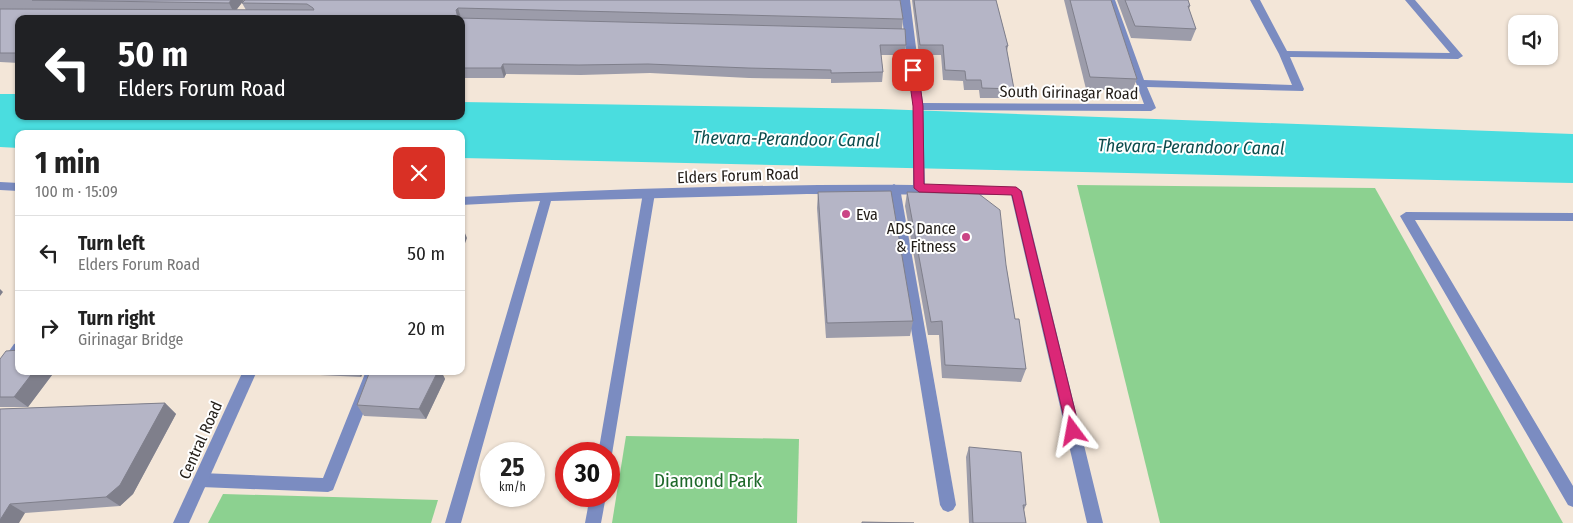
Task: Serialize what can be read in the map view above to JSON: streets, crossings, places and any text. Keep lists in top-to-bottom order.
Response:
{
  "streets": {
    "street": ["South Girinagar Road", "Elders Forum Road", "Central Road"]
  },
  "water": ["Thevara-Perandoor Canal"],
  "parks": ["Diamond Park"],
  "places": ["Eva", "ADS Dance & Fitness"],
  "page": {
    "turn": ["50 m", "Elders Forum Road"],
    "heading": ["1 min", "100 m · 15:09"],
    "list": [
      {
        "name": "Turn left",
        "note": "Elders Forum Road",
        "value": "50 m"
      },
      {
        "name": "Turn right",
        "note": "Girinagar Bridge",
        "value": "20 m"
      }
    ],
    "speed": "25 km/h",
    "limit": "30"
  }
}
